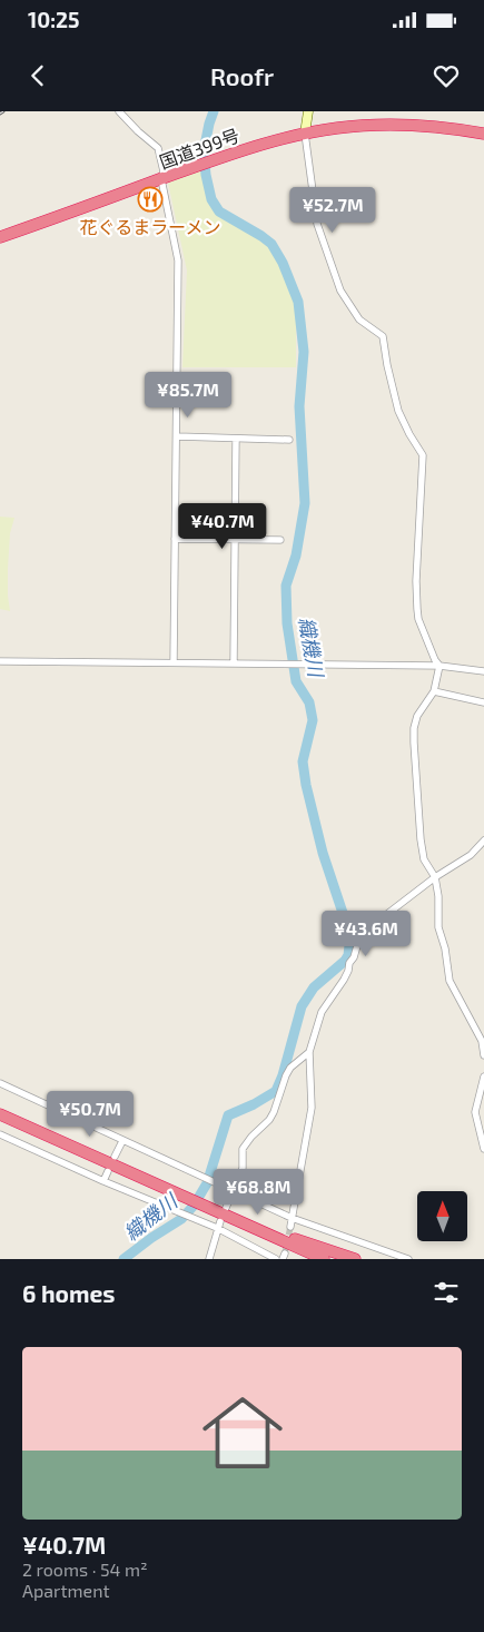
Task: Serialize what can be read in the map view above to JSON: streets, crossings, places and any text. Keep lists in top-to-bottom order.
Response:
{
  "streets": {
    "highway": ["国道399号"]
  },
  "water": ["織機川"],
  "places": {
    "restaurant": ["花ぐるまラーメン"]
  },
  "north": "top",
  "page": {
    "status": "10:25",
    "header": "Roofr",
    "price": [
      "¥52.7M",
      "¥85.7M",
      "¥40.7M",
      "¥43.6M",
      "¥50.7M",
      "¥68.8M"
    ],
    "heading": "6 homes",
    "list": [
      {
        "name": "¥40.7M",
        "note": "2 rooms · 54 m² · Apartment"
      }
    ]
  }
}
